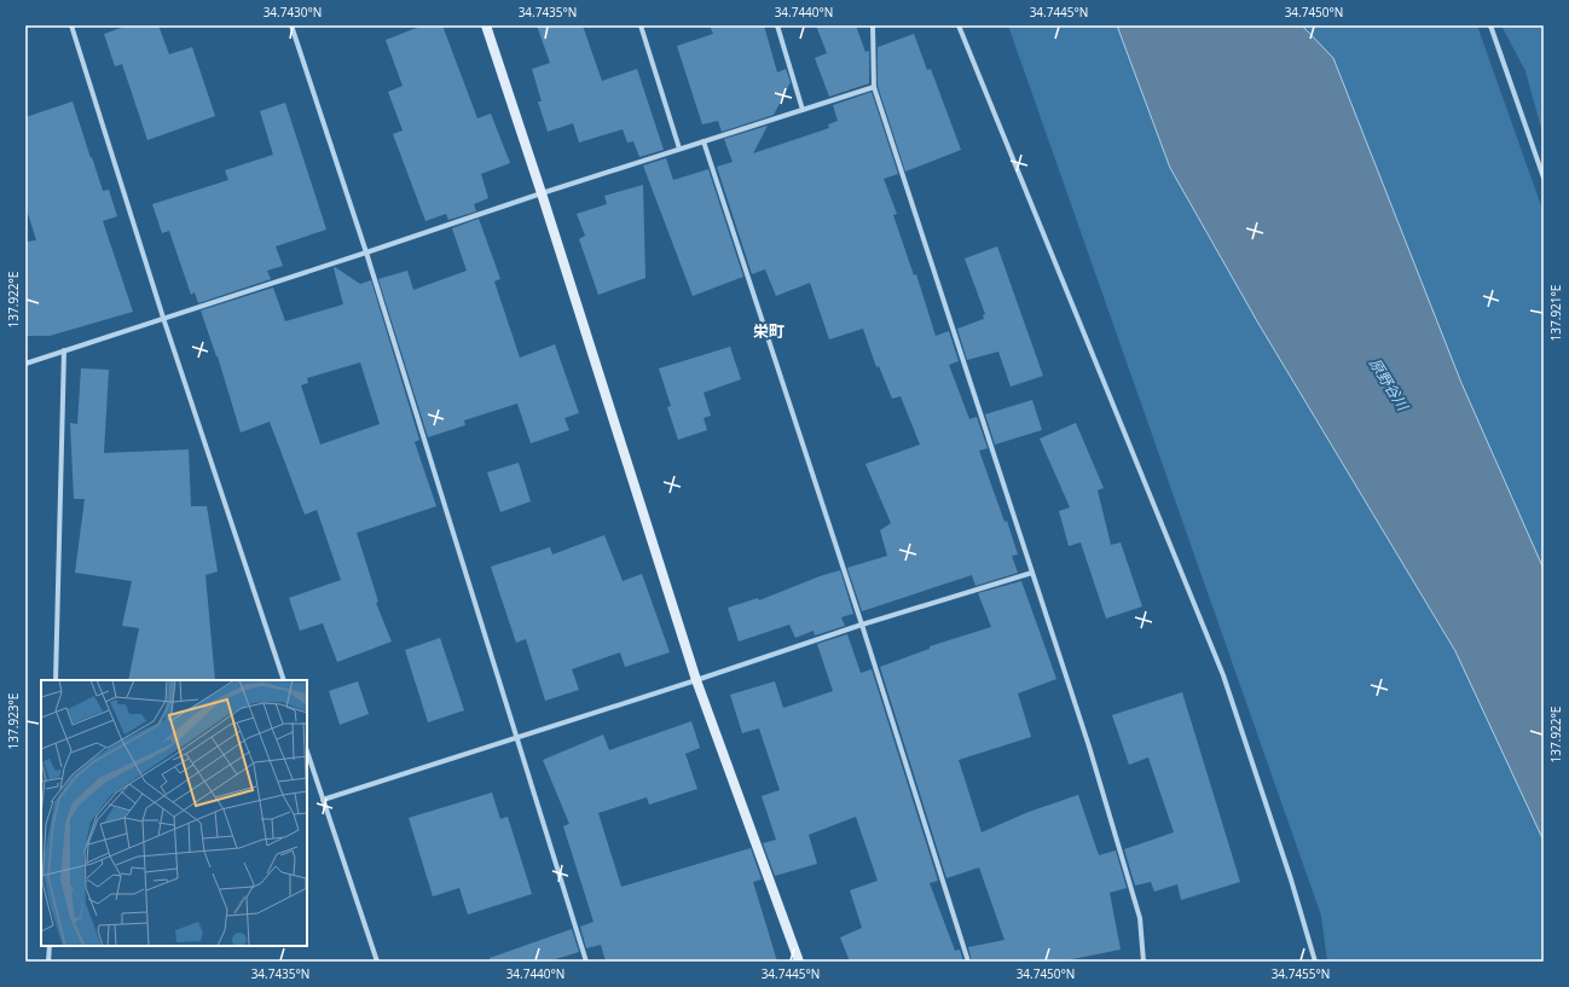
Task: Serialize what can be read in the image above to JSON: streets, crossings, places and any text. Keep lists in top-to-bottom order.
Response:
{
  "districts": ["栄町"],
  "water": ["原野谷川"],
  "coordinates": [
    "34.7430°N",
    "34.7435°N",
    "34.7440°N",
    "34.7445°N",
    "34.7450°N",
    "137.922°E",
    "137.921°E",
    "137.923°E",
    "34.7455°N"
  ]
}
